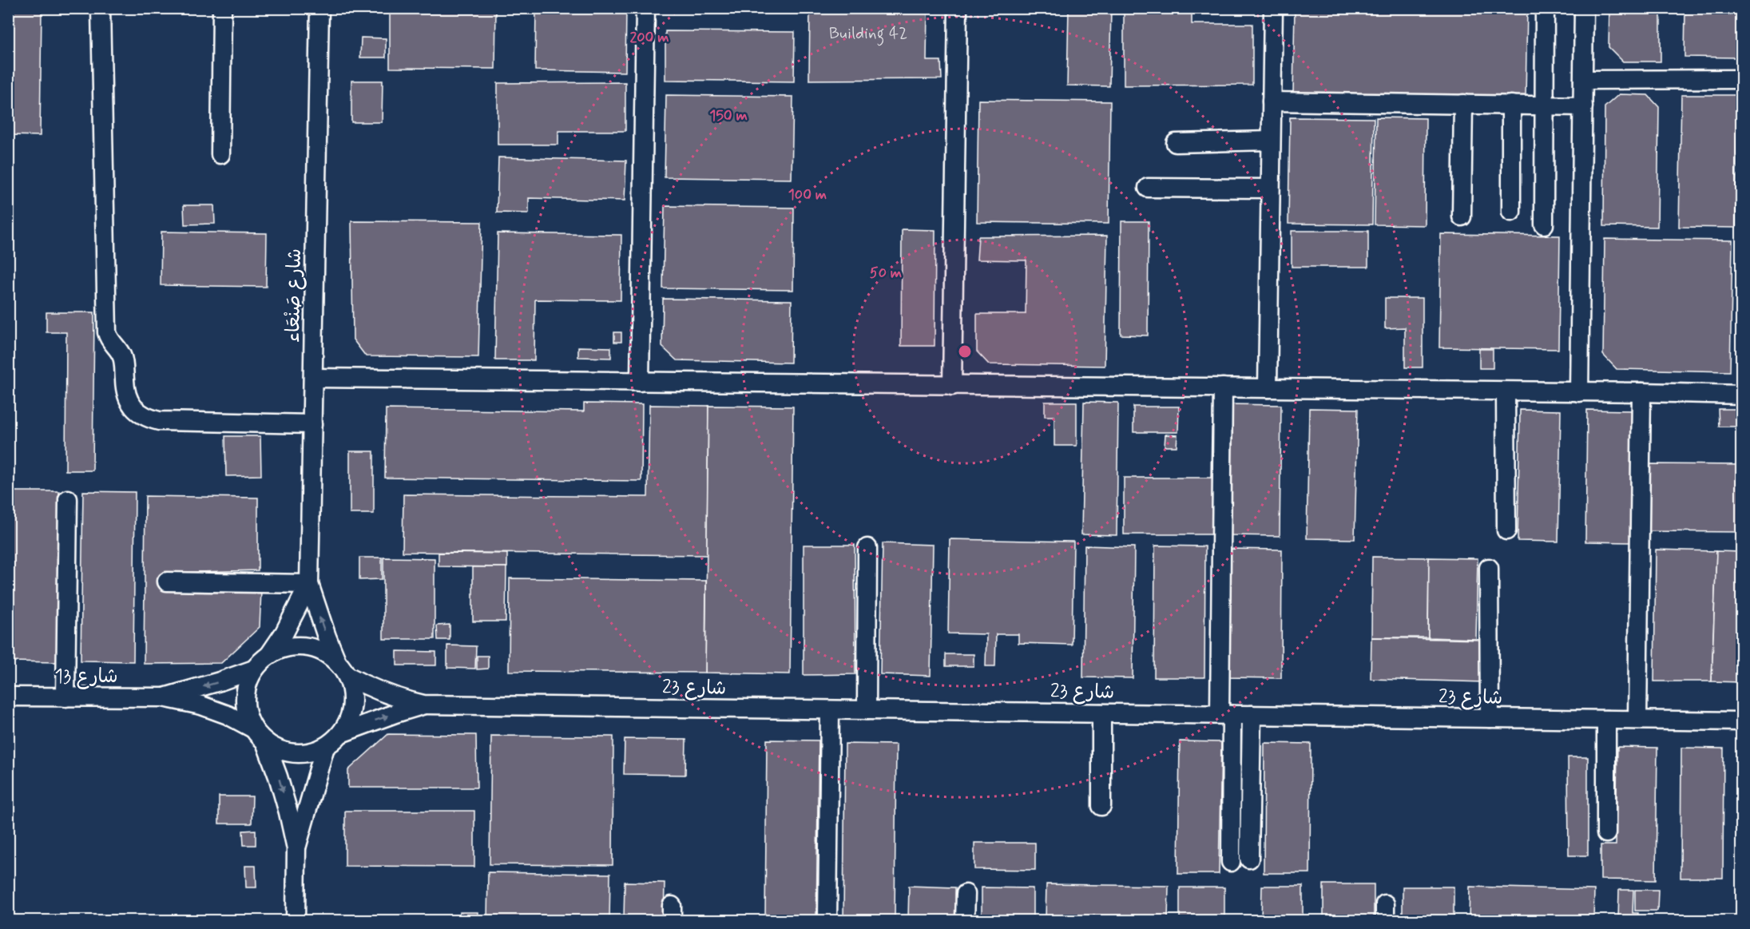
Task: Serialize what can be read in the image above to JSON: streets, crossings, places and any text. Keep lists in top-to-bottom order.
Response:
{
  "streets": {
    "street": ["شارع صَنْعَاء", "شارع 13", "شارع 23"]
  },
  "crossings": [
    ["شارع صَنْعَاء", "شارع 13"],
    ["شارع صَنْعَاء", "شارع 23"],
    ["شارع 13", "شارع 23"]
  ],
  "house_numbers": ["Building 42"],
  "rings": [
    "200 m",
    "150 m",
    "100 m",
    "50 m"
  ]
}
